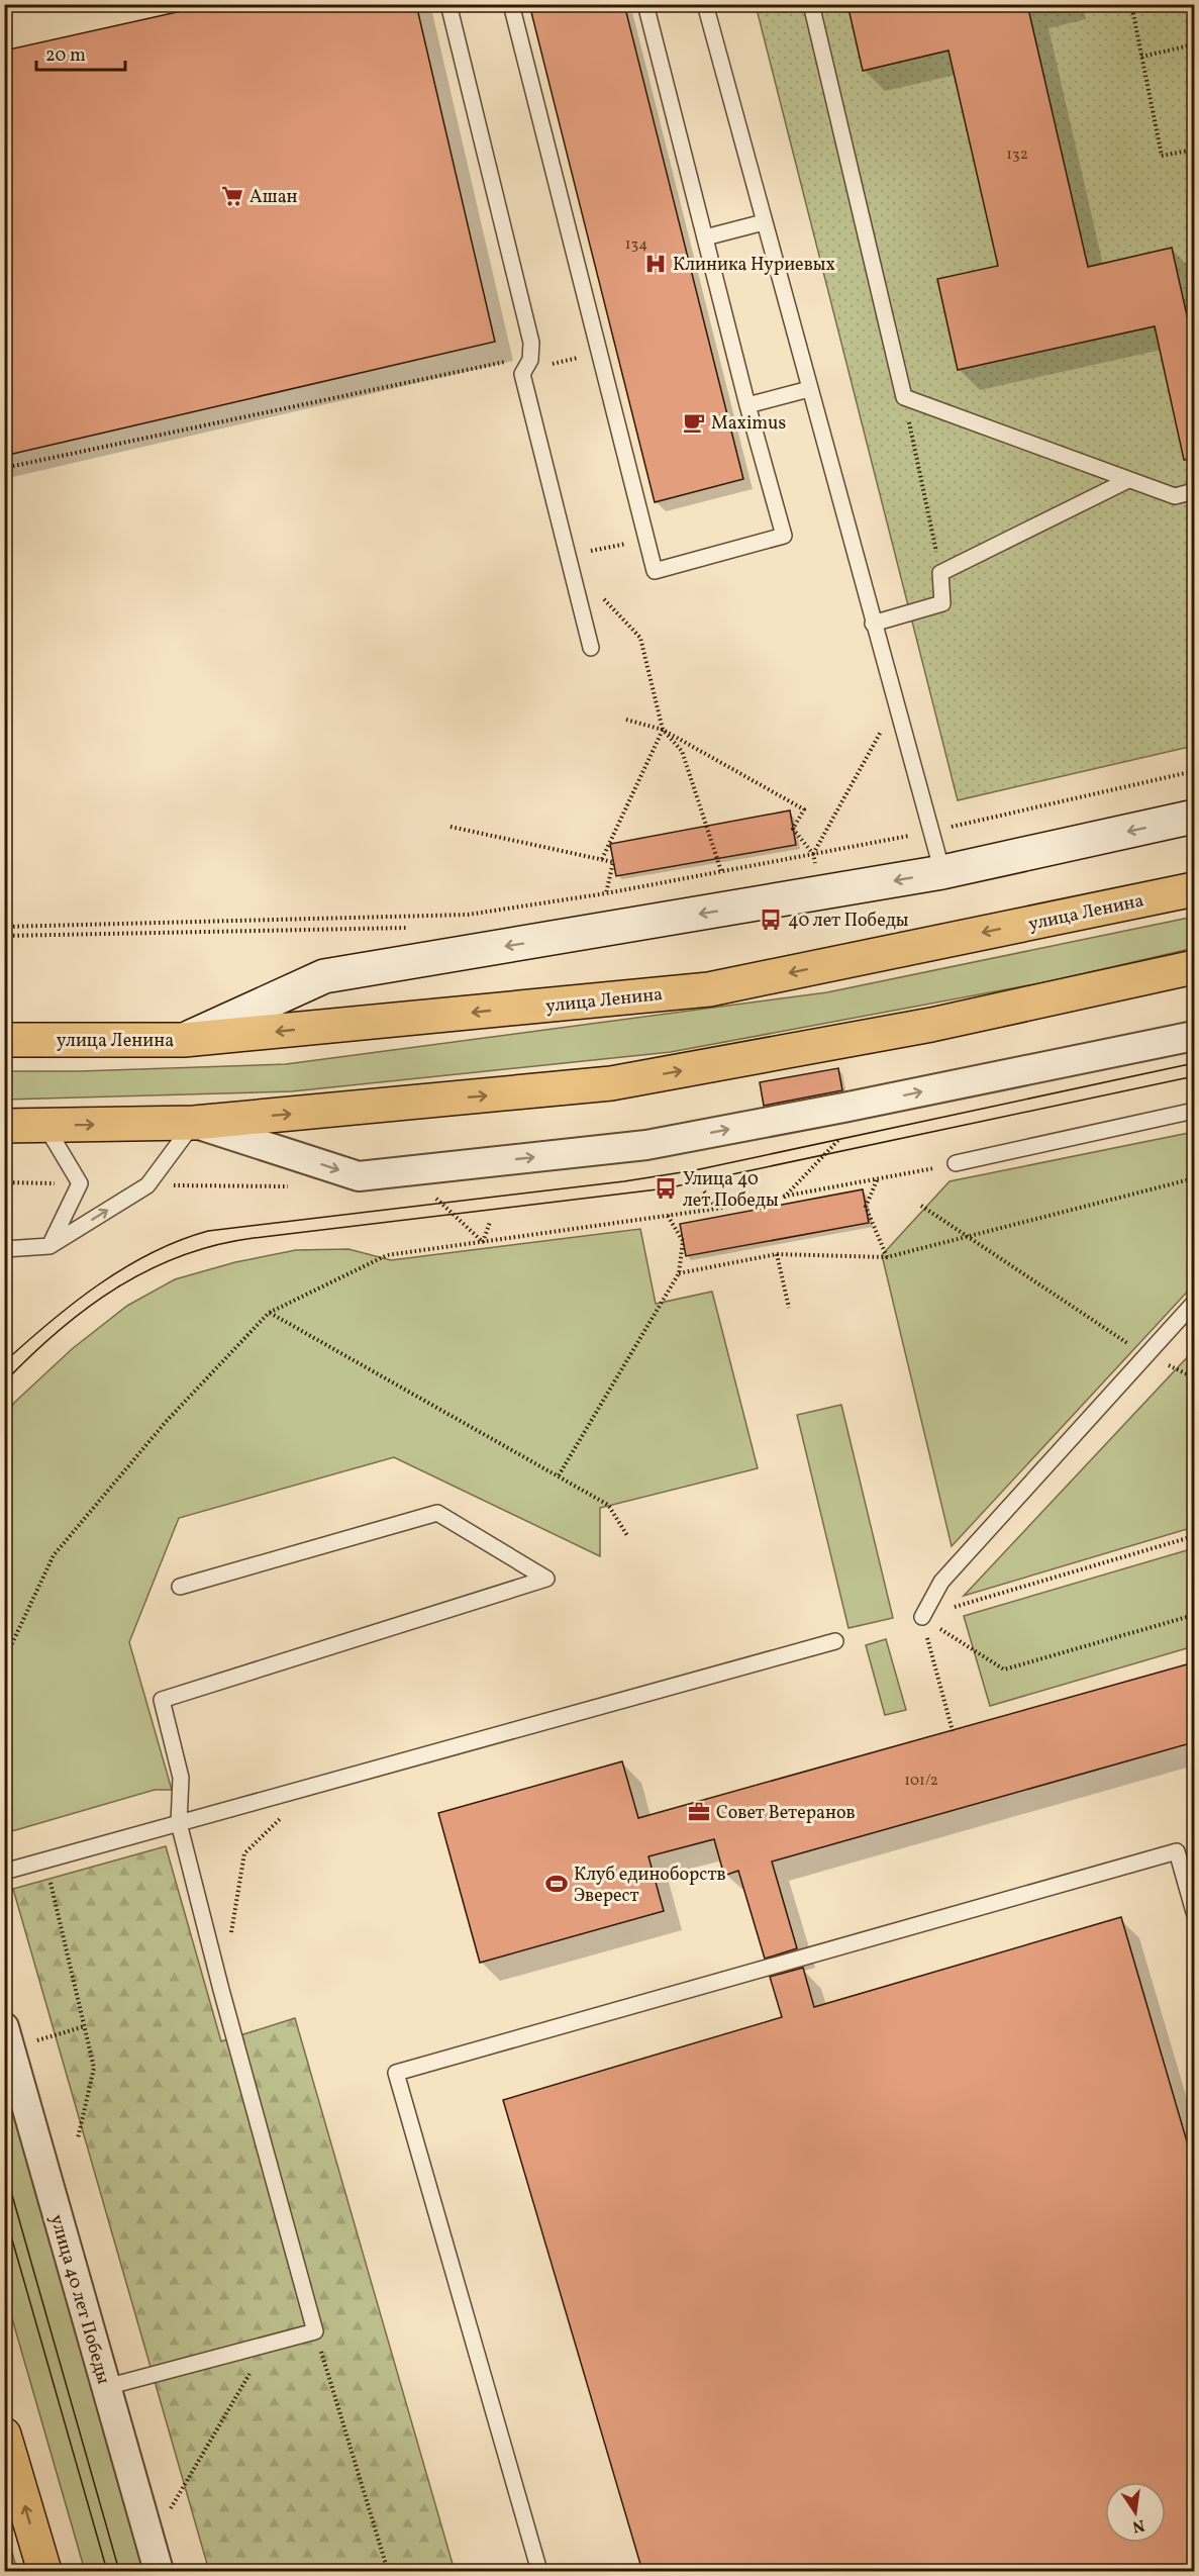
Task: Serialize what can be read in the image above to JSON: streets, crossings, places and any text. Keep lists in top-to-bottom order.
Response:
{
  "streets": {
    "main road": ["улица Ленина"],
    "street": ["улица 40 лет Победы"]
  },
  "places": {
    "supermarket": ["Ашан"],
    "hospital": ["Клиника Нуриевых"],
    "cafe": ["Maximus"],
    "bus stop": ["40 лет Победы", "Улица 40 лет Победы"],
    "office": ["Совет Ветеранов"],
    "sports": ["Клуб единоборств Эверест"]
  },
  "house_numbers": ["132", "134", "101/2"],
  "scale_bar": "20 m",
  "north": "bottom"
}
